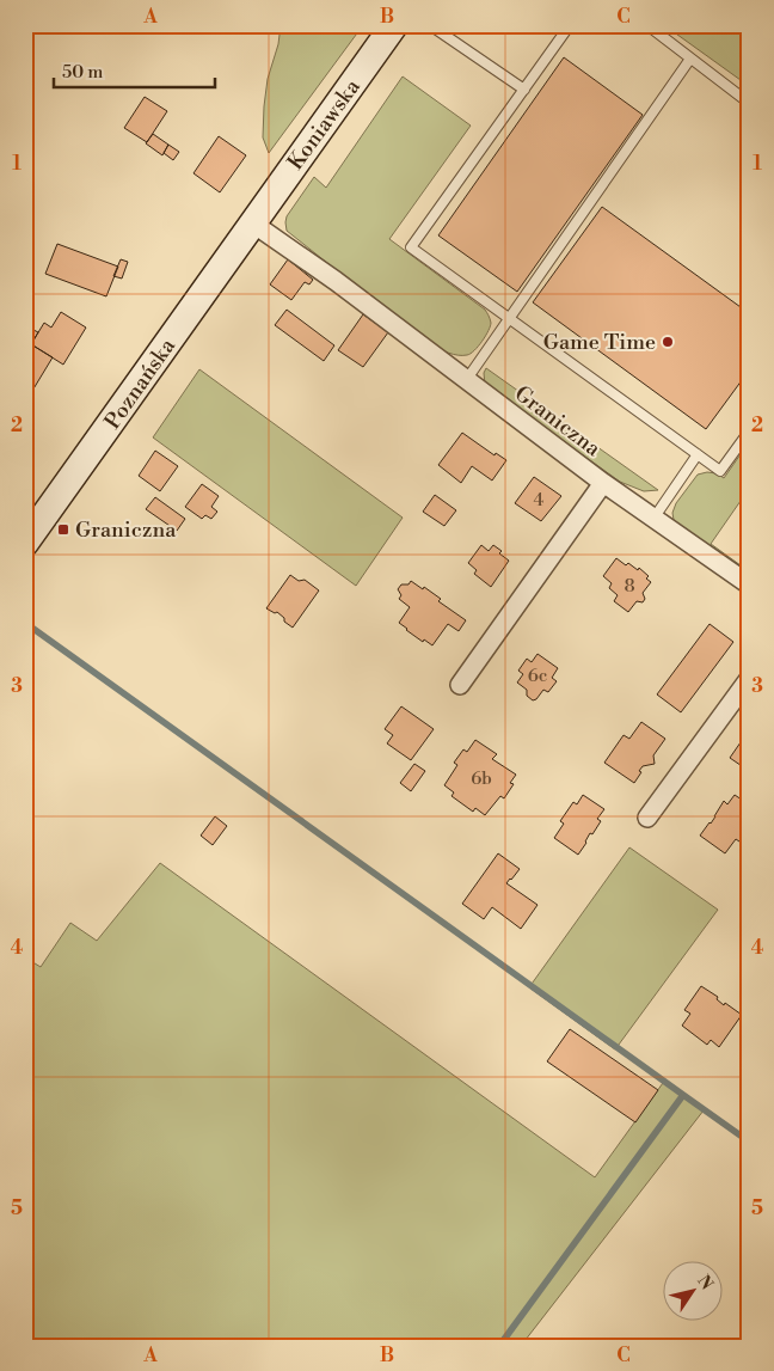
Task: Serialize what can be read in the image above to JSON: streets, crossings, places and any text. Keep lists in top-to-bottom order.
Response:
{
  "streets": {
    "main road": ["Koniawska", "Poznańska"],
    "street": ["Graniczna"]
  },
  "crossings": [
    ["Koniawska", "Poznańska"],
    ["Koniawska", "Graniczna"],
    ["Poznańska", "Graniczna"]
  ],
  "places": {
    "other": ["Game Time"],
    "transit": ["Graniczna"]
  },
  "house_numbers": [
    "4",
    "8",
    "6c",
    "6b"
  ],
  "scale_bar": "50 m",
  "north": "top right",
  "grid": {
    "columns": ["A", "B", "C"],
    "rows": [
      "1",
      "2",
      "3",
      "4",
      "5"
    ]
  }
}
